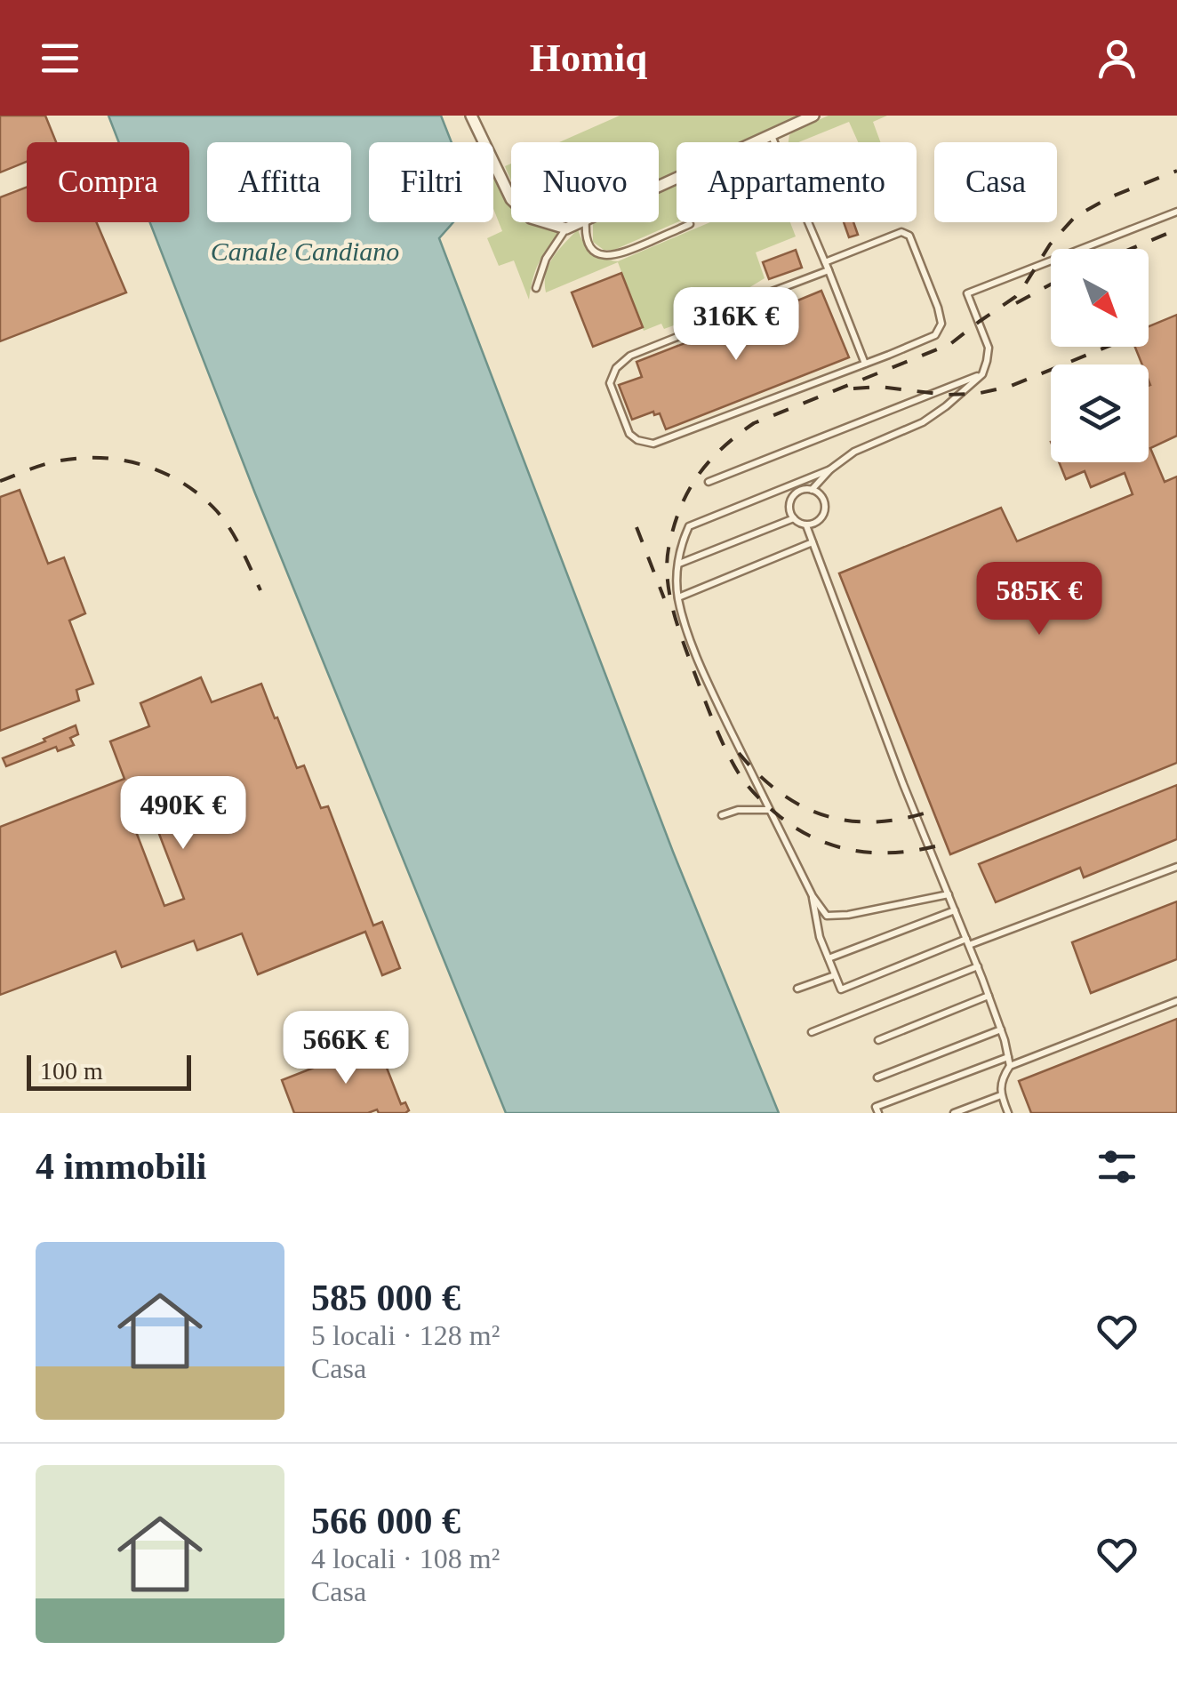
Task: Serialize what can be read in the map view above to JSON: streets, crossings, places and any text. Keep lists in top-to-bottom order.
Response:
{
  "water": ["Canale Candiano"],
  "scale_bar": "100 m",
  "north": "bottom right",
  "page": {
    "header": "Homiq",
    "chip": [
      "Compra",
      "Affitta",
      "Filtri",
      "Nuovo",
      "Appartamento",
      "Casa"
    ],
    "price": [
      "316K €",
      "585K €",
      "490K €",
      "566K €"
    ],
    "scale": "100 m",
    "heading": "4 immobili",
    "list": [
      {
        "name": "585 000 €",
        "note": "5 locali · 128 m² · Casa"
      },
      {
        "name": "566 000 €",
        "note": "4 locali · 108 m² · Casa"
      }
    ]
  }
}
